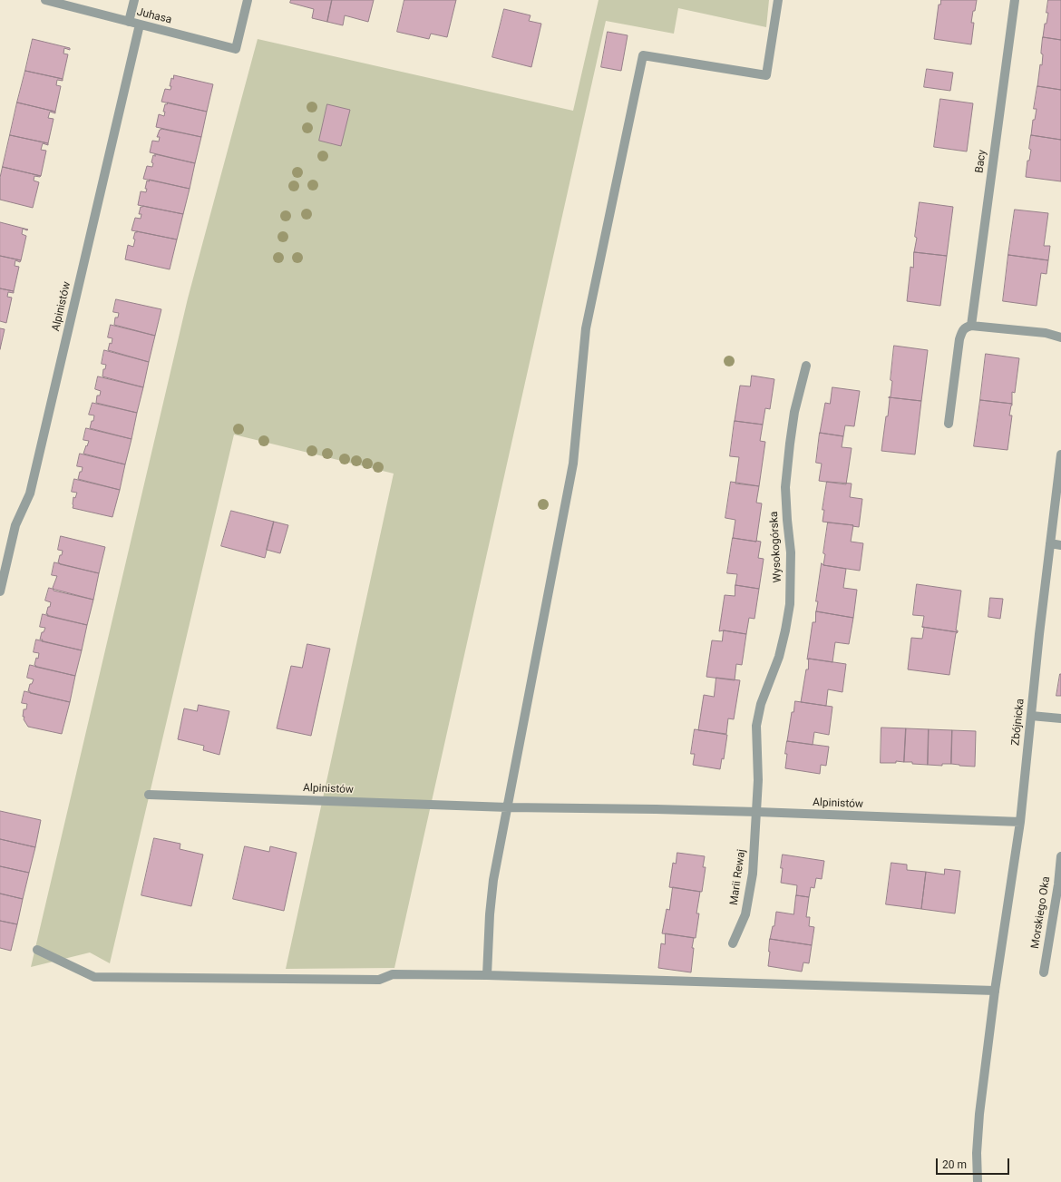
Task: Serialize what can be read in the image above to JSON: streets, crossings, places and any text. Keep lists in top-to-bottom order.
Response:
{
  "streets": {
    "street": [
      "Juhasa",
      "Bacy",
      "Alpinistów",
      "Wysokogórska",
      "Zbójnicka",
      "Marii Rewaj",
      "Morskiego Oka"
    ]
  },
  "crossings": [
    ["Juhasa", "Alpinistów"],
    ["Alpinistów", "Wysokogórska"],
    ["Alpinistów", "Zbójnicka"],
    ["Alpinistów", "Marii Rewaj"],
    ["Wysokogórska", "Marii Rewaj"]
  ],
  "scale_bar": "20 m"
}
